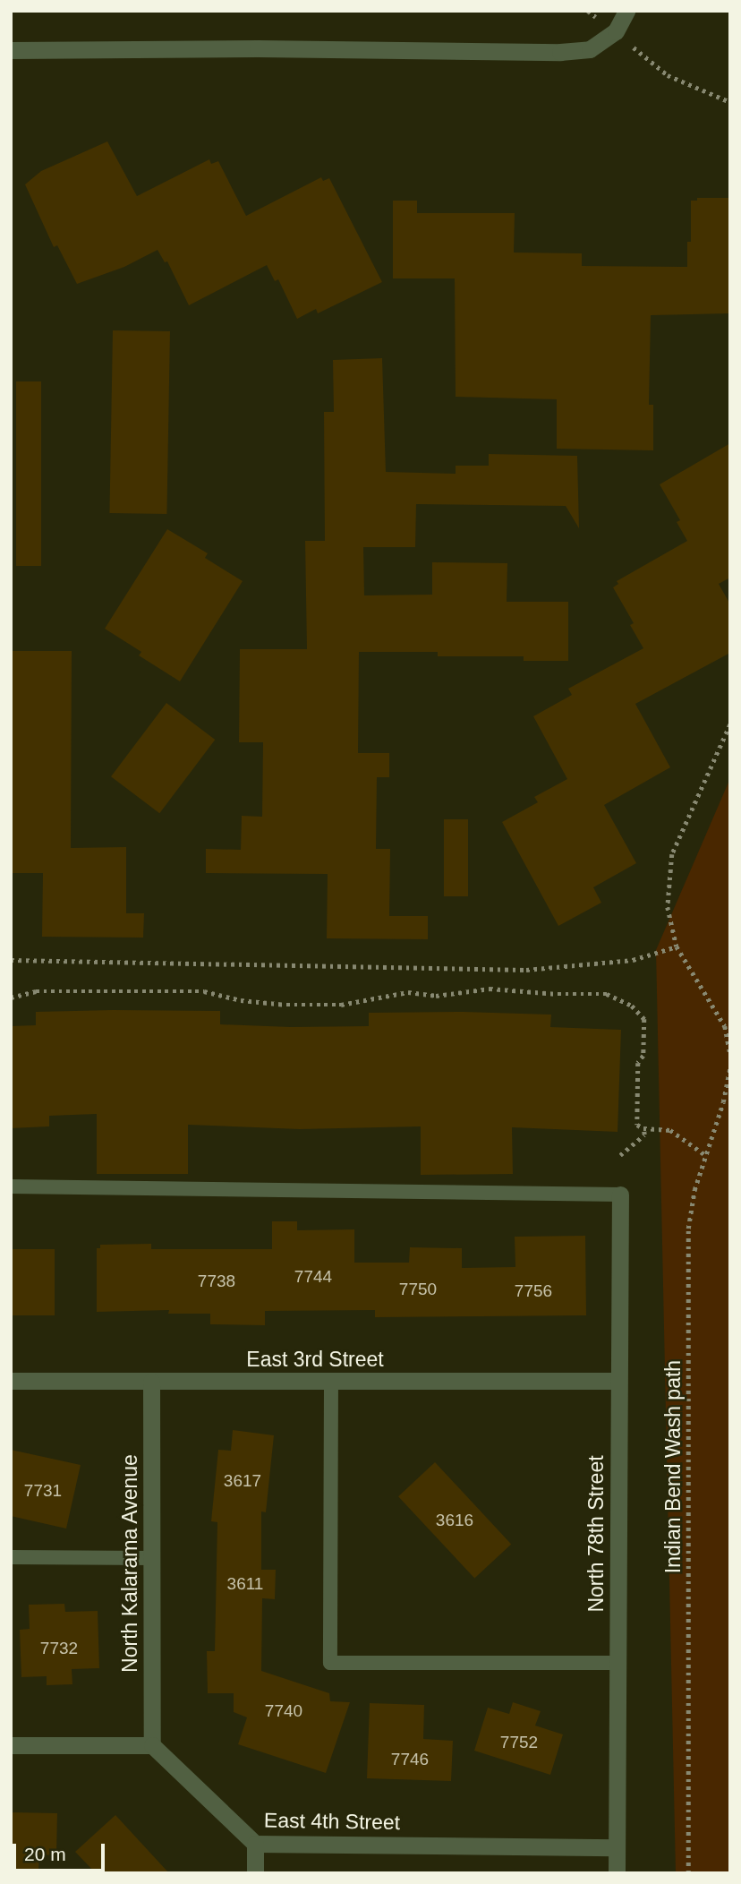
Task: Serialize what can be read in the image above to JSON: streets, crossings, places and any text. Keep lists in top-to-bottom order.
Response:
{
  "streets": {
    "street": [
      "East 3rd Street",
      "North 78th Street",
      "North Kalarama Avenue",
      "East 4th Street"
    ],
    "path": ["Indian Bend Wash path"]
  },
  "crossings": [
    ["East 3rd Street", "North 78th Street"],
    ["East 3rd Street", "North Kalarama Avenue"],
    ["North 78th Street", "East 4th Street"],
    ["North Kalarama Avenue", "East 4th Street"]
  ],
  "house_numbers": [
    "7744",
    "7738",
    "7750",
    "7756",
    "3617",
    "7731",
    "3616",
    "3611",
    "7732",
    "7740",
    "7752",
    "7746"
  ],
  "scale_bar": "20 m"
}
